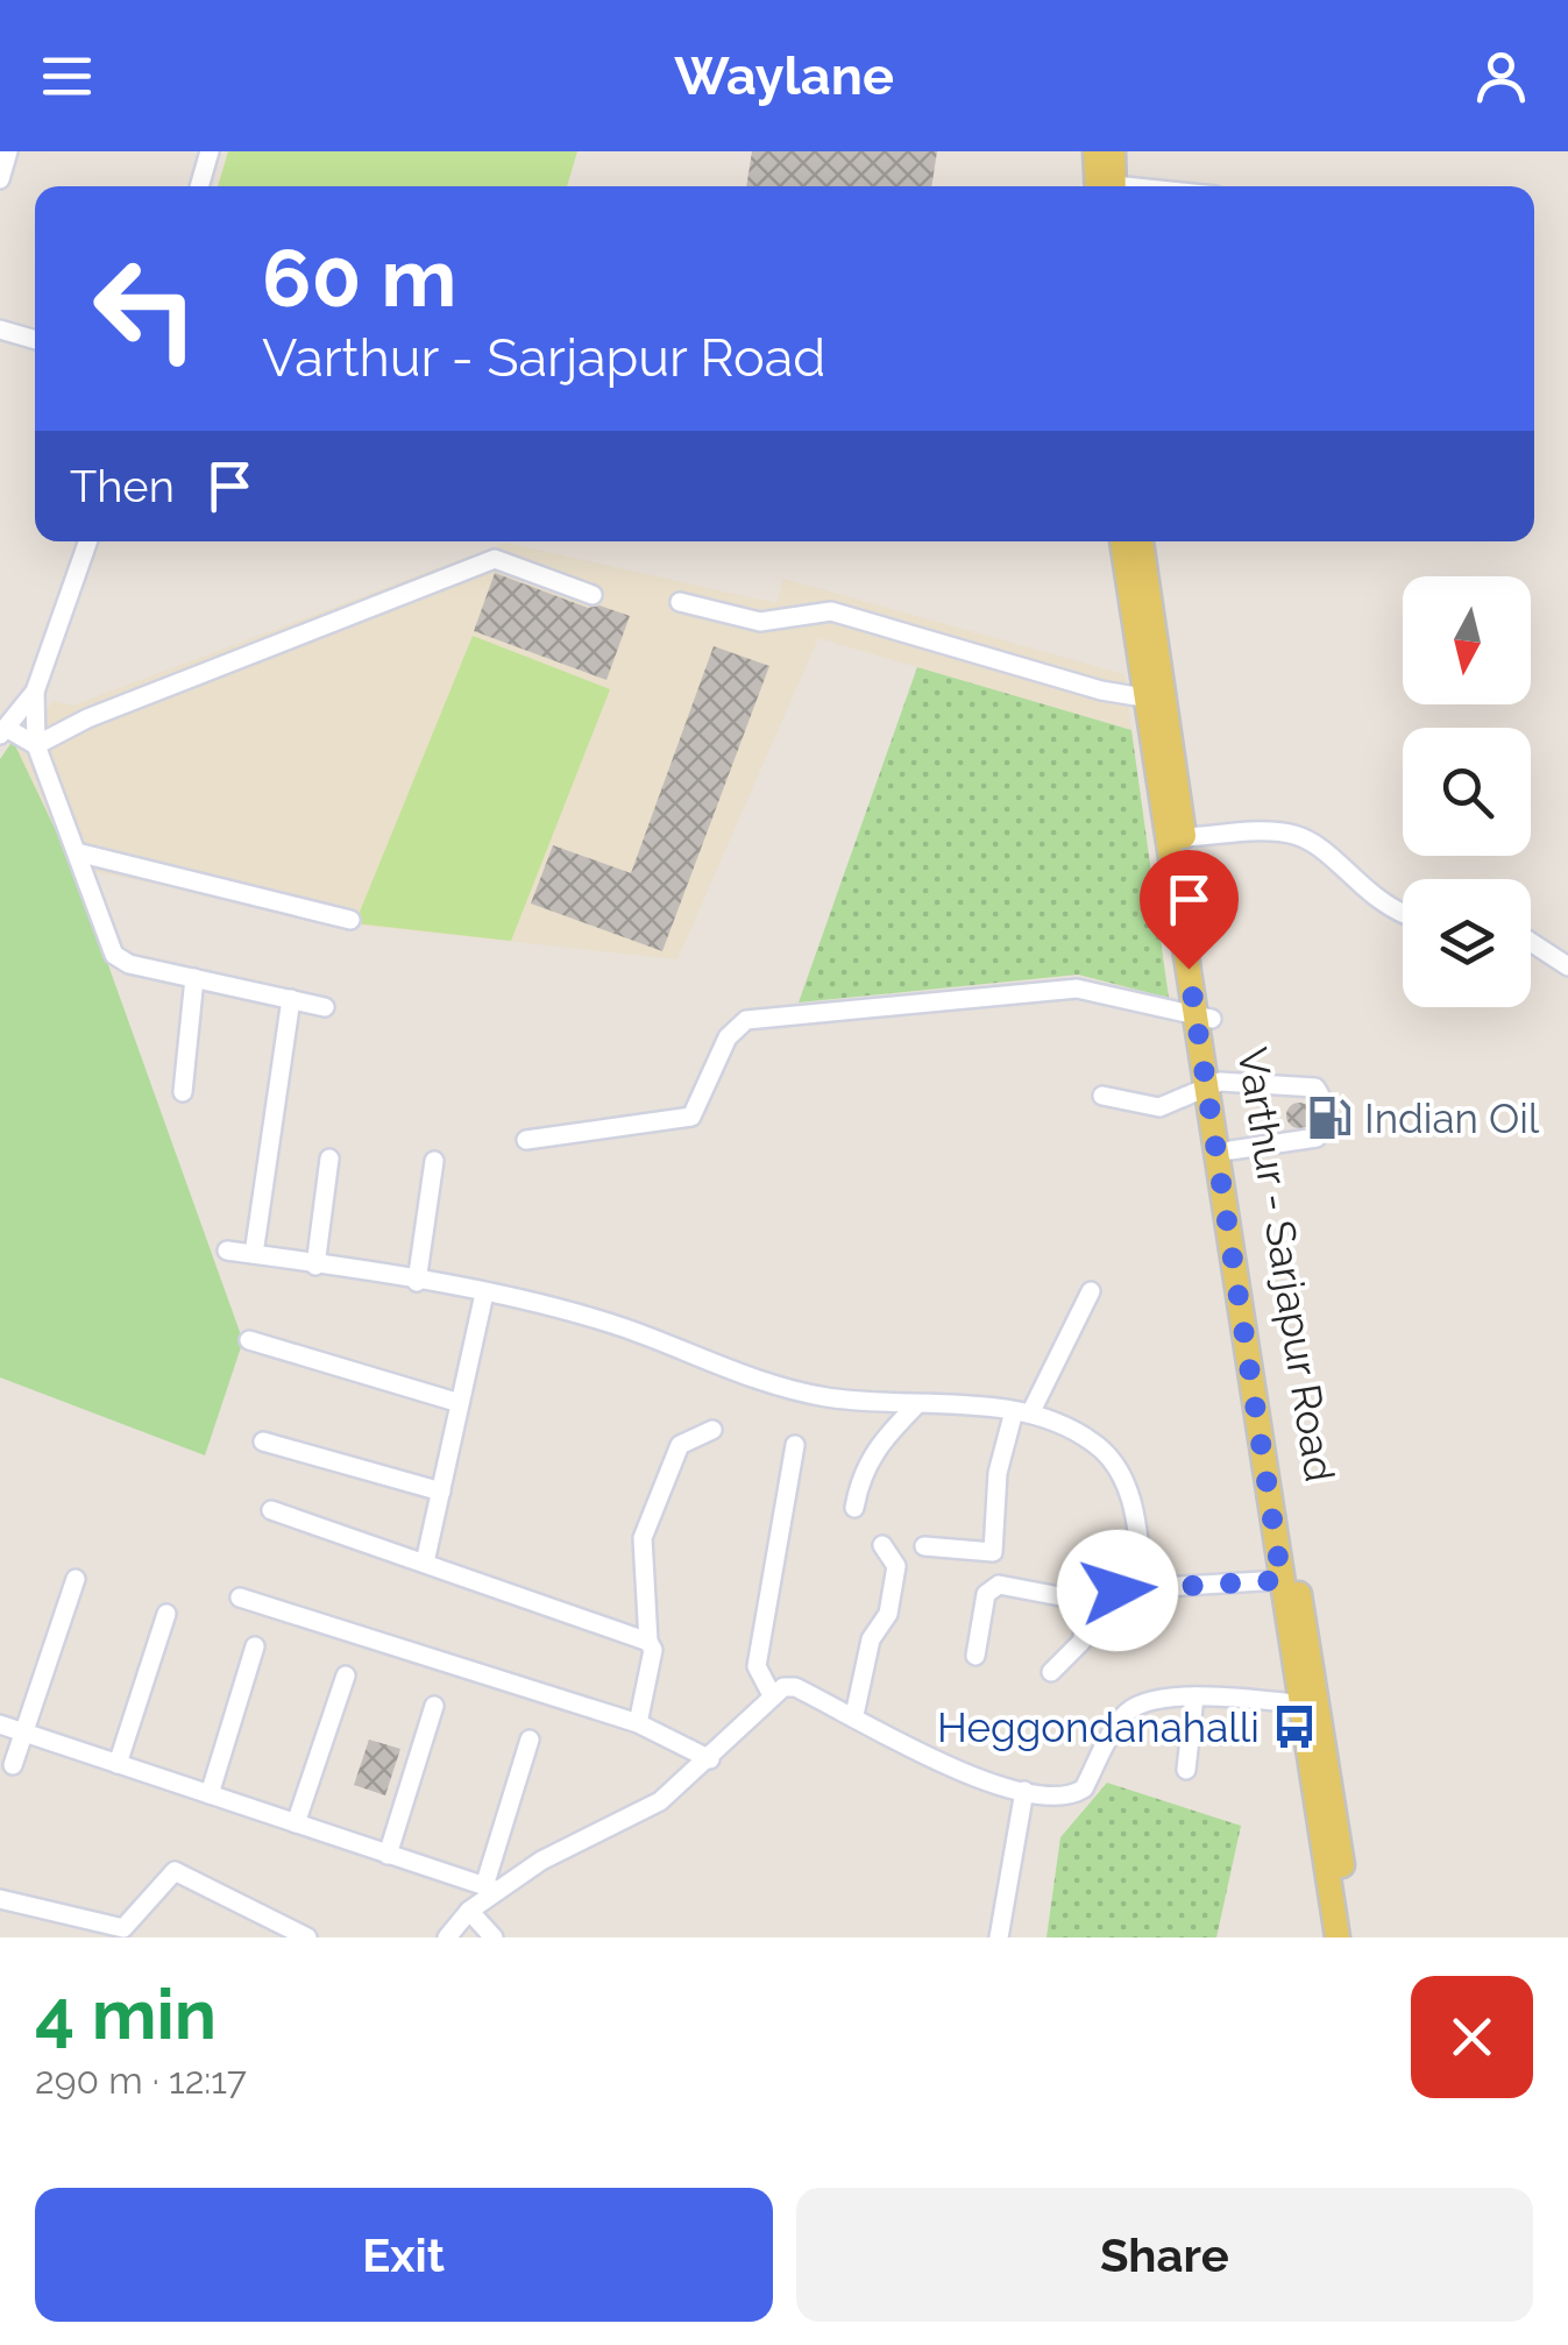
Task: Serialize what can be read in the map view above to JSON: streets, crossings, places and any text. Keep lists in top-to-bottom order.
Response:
{
  "streets": {
    "main road": ["Varthur - Sarjapur Road"]
  },
  "places": {
    "fuel station": ["Indian Oil"],
    "bus stop": ["Heggondanahalli"]
  },
  "north": "bottom",
  "page": {
    "header": "Waylane",
    "turn": ["60 m", "Varthur - Sarjapur Road"],
    "then": "Then",
    "heading": ["4 min", "290 m · 12:17"],
    "buttons": ["Exit", "Share"]
  }
}
